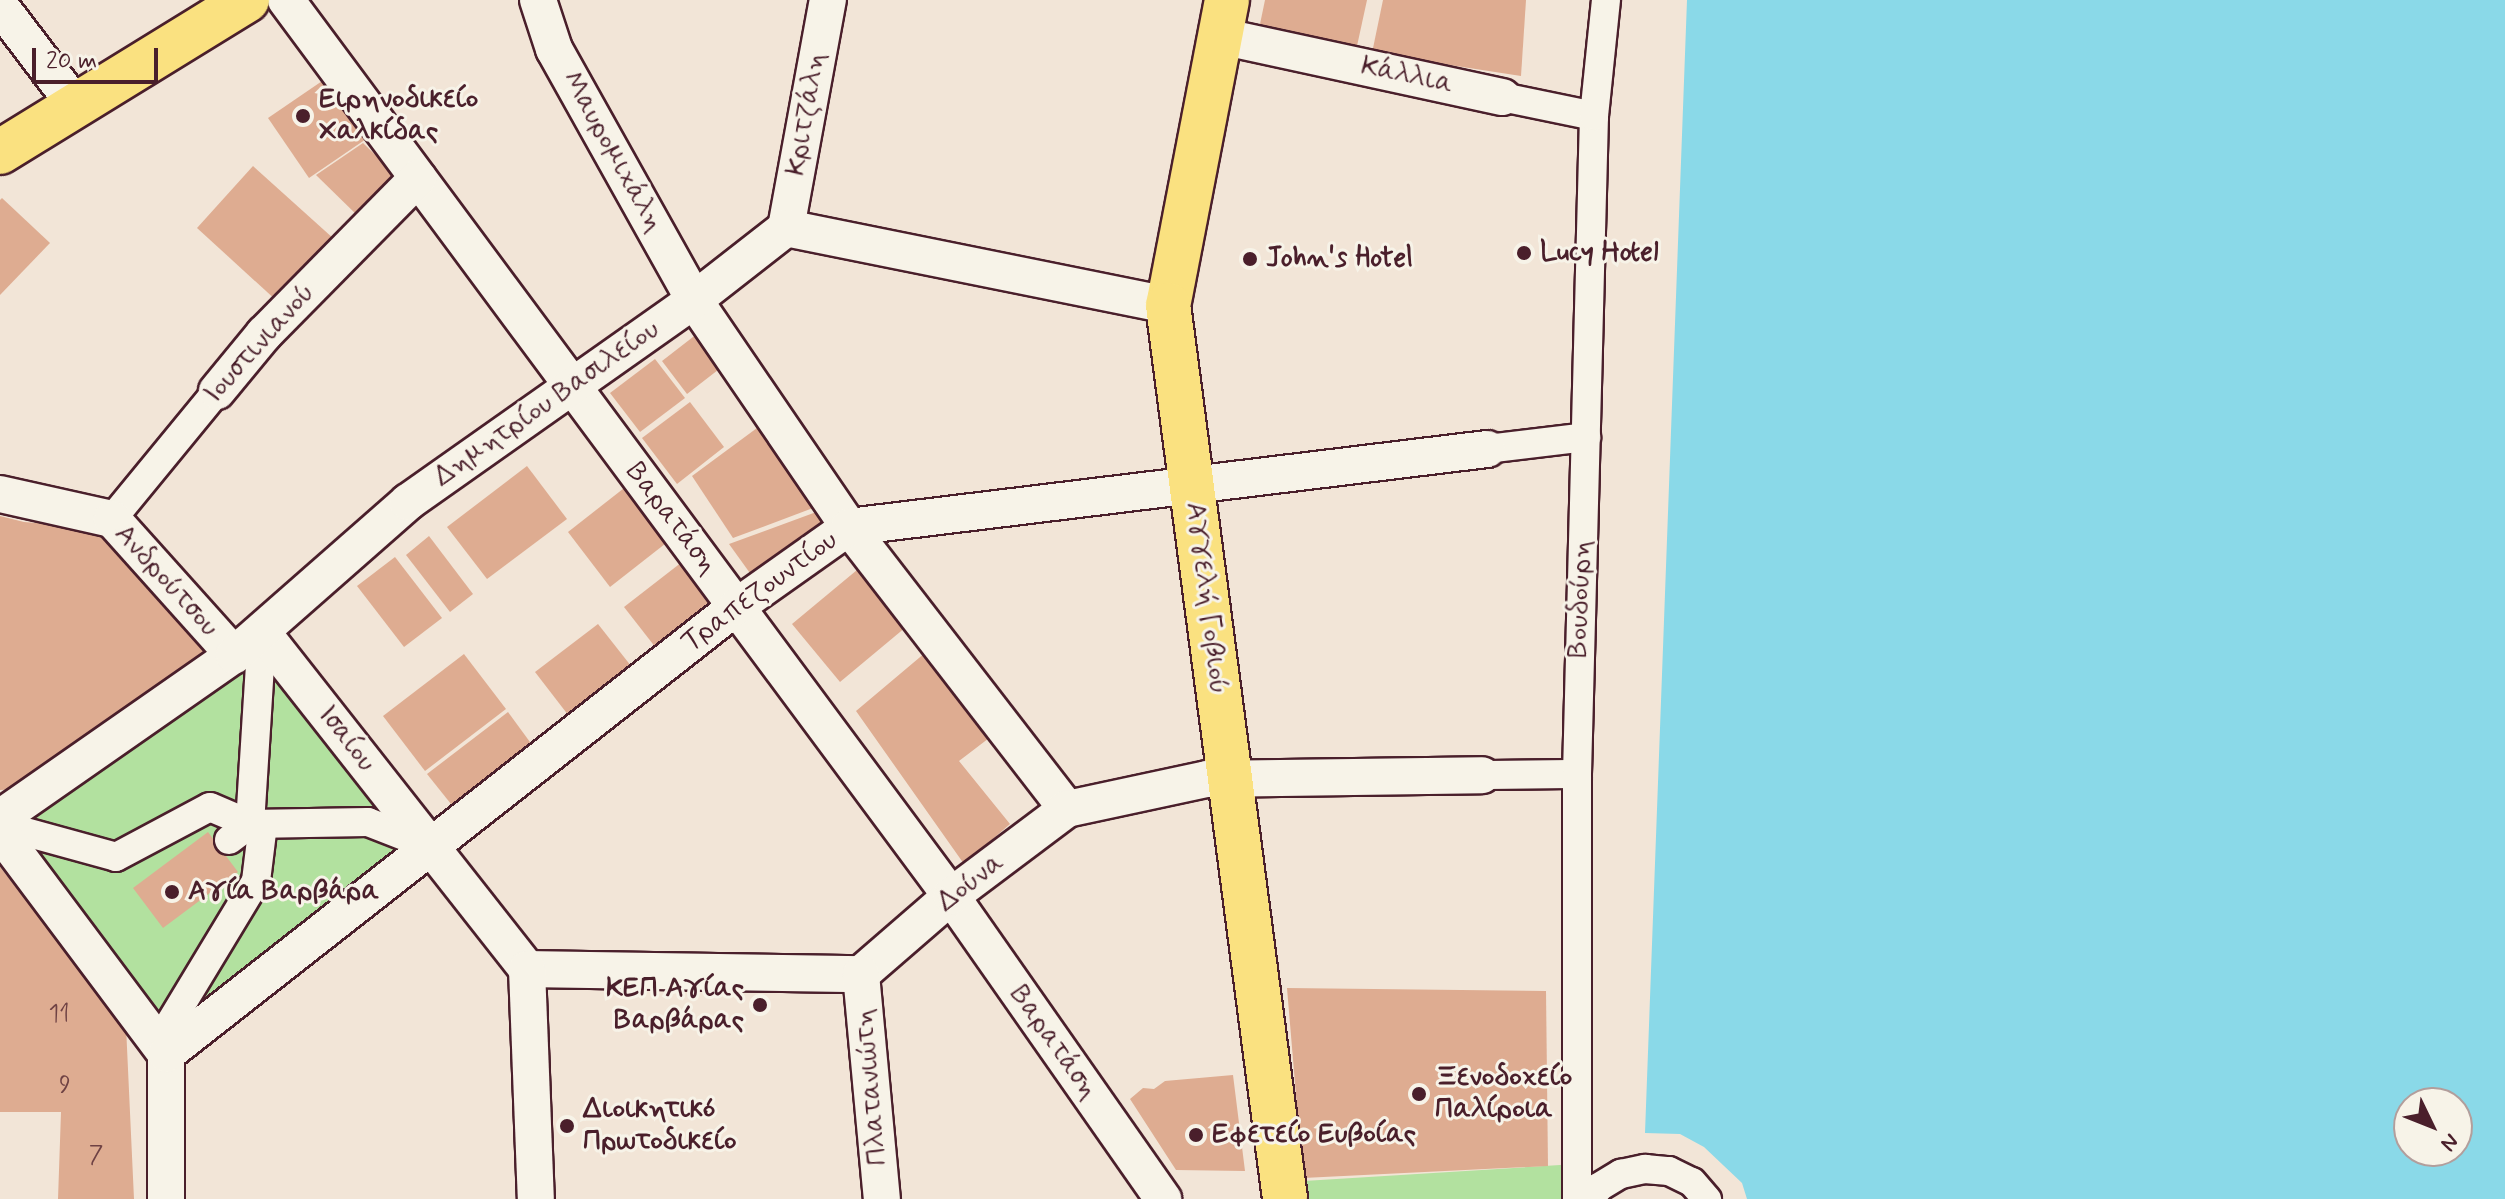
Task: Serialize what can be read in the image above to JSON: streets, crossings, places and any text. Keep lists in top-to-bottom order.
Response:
{
  "streets": {
    "main road": ["Αγγελή Γοβιού"],
    "street": [
      "Κάλλια",
      "Κριτζάλη",
      "Μαυρομιχάλη",
      "Ιουστινιανού",
      "Δημητρίου Βασιλείου",
      "Βαρατάση",
      "Ανδρούτσου",
      "Τραπεζουντίου",
      "Βουδούρη",
      "Ισαίου",
      "Δούνα",
      "Πλατανιώτη"
    ]
  },
  "crossings": [
    ["Κάλλια", "Αγγελή Γοβιού"],
    ["Κάλλια", "Βουδούρη"],
    ["Κριτζάλη", "Δημητρίου Βασιλείου"],
    ["Μαυρομιχάλη", "Δημητρίου Βασιλείου"],
    ["Μαυρομιχάλη", "Τραπεζουντίου"],
    ["Μαυρομιχάλη", "Δούνα"],
    ["Ιουστινιανού", "Βαρατάση"],
    ["Ιουστινιανού", "Ανδρούτσου"],
    ["Δημητρίου Βασιλείου", "Βαρατάση"],
    ["Δημητρίου Βασιλείου", "Ανδρούτσου"],
    ["Δημητρίου Βασιλείου", "Ισαίου"],
    ["Βαρατάση", "Τραπεζουντίου"],
    ["Βαρατάση", "Δούνα"],
    ["Τραπεζουντίου", "Αγγελή Γοβιού"],
    ["Τραπεζουντίου", "Ισαίου"],
    ["Αγγελή Γοβιού", "Δούνα"],
    ["Βουδούρη", "Δούνα"],
    ["Δούνα", "Πλατανιώτη"]
  ],
  "places": [
    "Ειρηνοδικείο Χαλκίδας",
    "Lucy Hotel",
    "John's Hotel",
    "Αγία Βαρβάρα",
    "ΚΕΠ Αγίας Βαρβάρας",
    "Ξενοδοχείο Παλίροια",
    "Διοικητικό Πρωτοδικείο",
    "Εφετείο Ευβοίας"
  ],
  "house_numbers": ["11", "9", "7"],
  "scale_bar": "20 m",
  "north": "bottom right"
}
